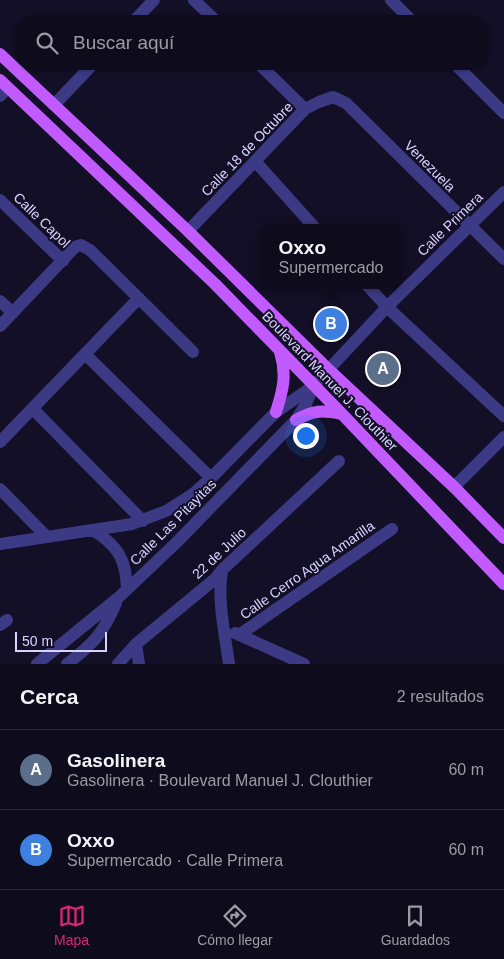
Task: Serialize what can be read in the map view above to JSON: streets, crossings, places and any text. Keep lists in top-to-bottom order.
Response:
{
  "streets": {
    "main road": ["Boulevard Manuel J. Clouthier"],
    "street": [
      "Calle 18 de Octubre",
      "Venezuela",
      "Calle Capol",
      "Calle Primera",
      "Calle Las Pitayitas",
      "22 de Julio",
      "Calle Cerro Agua Amarilla"
    ]
  },
  "crossings": [
    ["Calle 18 de Octubre", "Venezuela"],
    ["Calle 18 de Octubre", "Boulevard Manuel J. Clouthier"],
    ["Venezuela", "Calle Primera"],
    ["Calle Primera", "Boulevard Manuel J. Clouthier"],
    ["Calle Primera", "Calle Las Pitayitas"],
    ["Boulevard Manuel J. Clouthier", "Calle Las Pitayitas"]
  ],
  "scale_bar": "50 m",
  "page": {
    "search": "Buscar aquí",
    "popup": ["Oxxo", "Supermercado"],
    "pins": ["B", "A"],
    "scale": "50 m",
    "heading": ["Cerca", "2 resultados"],
    "list": [
      {
        "mark": "A",
        "name": "Gasolinera",
        "note": "Gasolinera · Boulevard Manuel J. Clouthier",
        "value": "60 m"
      },
      {
        "mark": "B",
        "name": "Oxxo",
        "note": "Supermercado · Calle Primera",
        "value": "60 m"
      }
    ],
    "nav": ["Mapa", "Cómo llegar", "Guardados"]
  }
}
